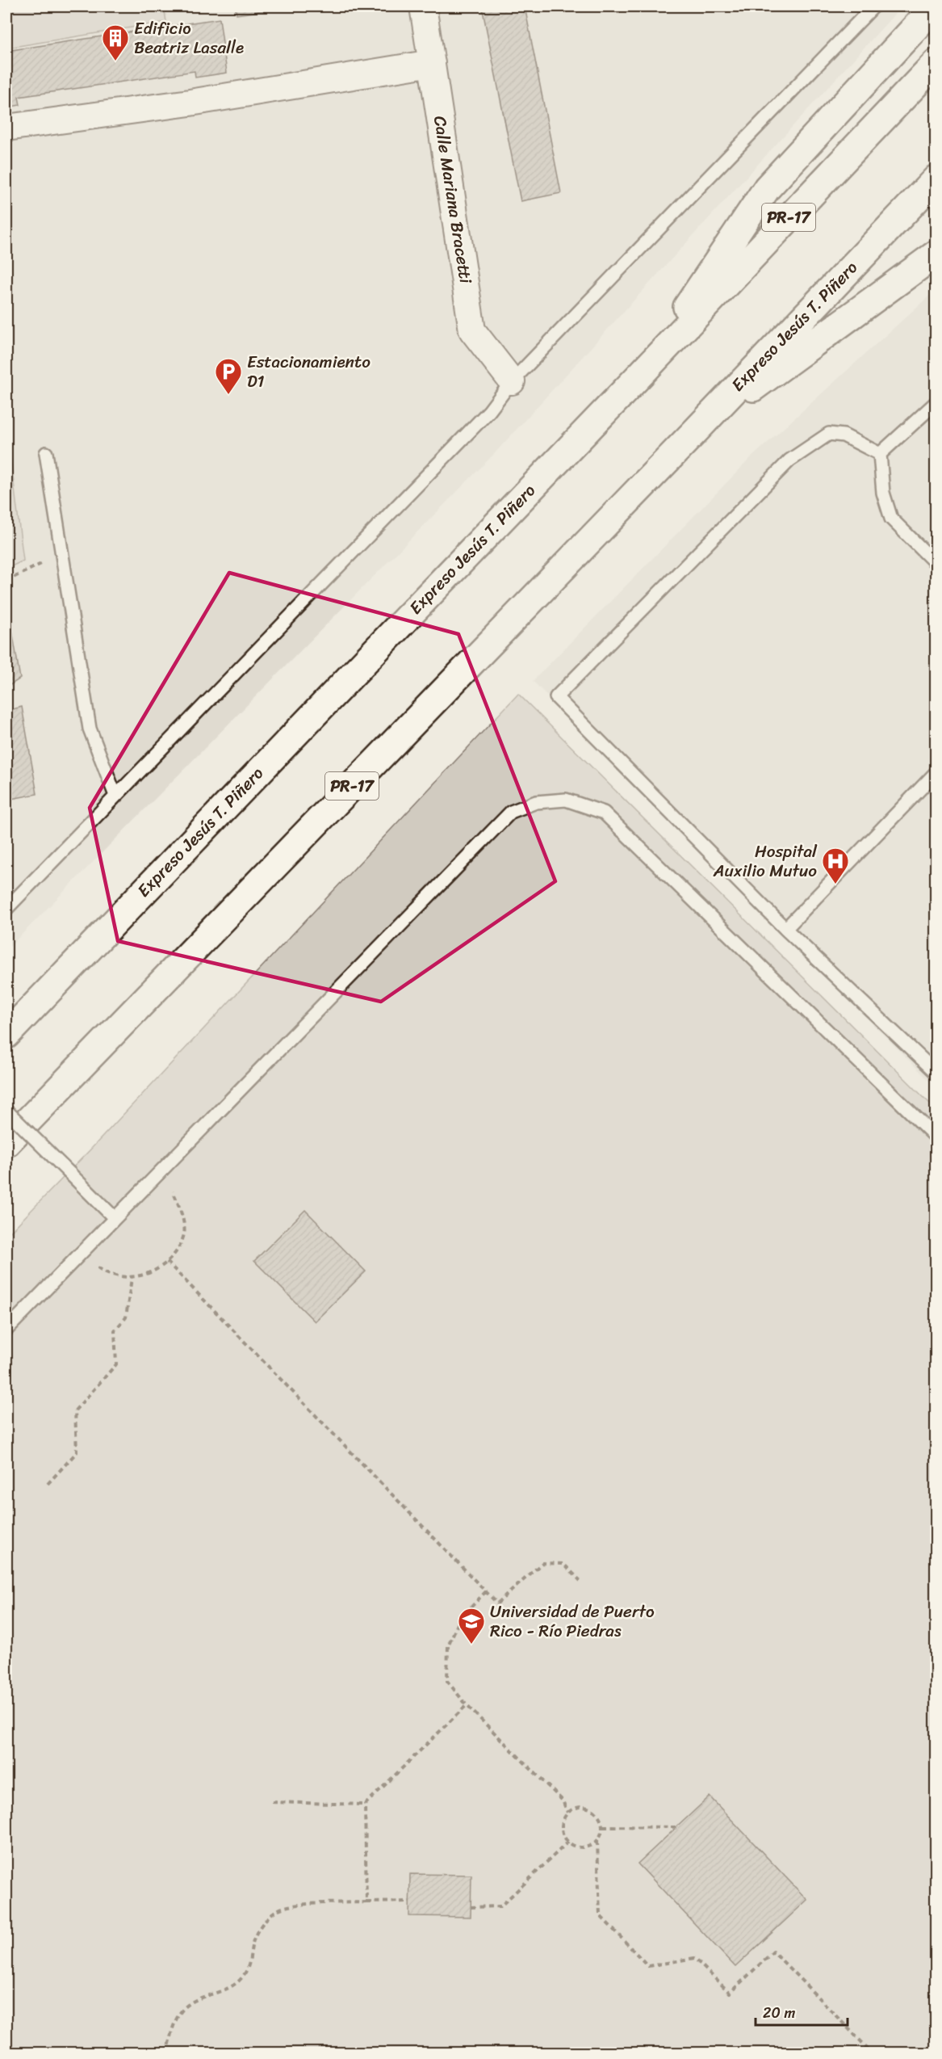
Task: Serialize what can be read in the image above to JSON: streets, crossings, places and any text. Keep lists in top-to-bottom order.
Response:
{
  "streets": {
    "highway": ["PR-17", "Expreso Jesús T. Piñero"],
    "street": ["Calle Mariana Bracetti"]
  },
  "places": {
    "building": ["Edificio Beatriz Lasalle"],
    "parking": ["Estacionamiento D1"],
    "hospital": ["Hospital Auxilio Mutuo"],
    "school or university": ["Universidad de Puerto Rico - Río Piedras"]
  },
  "scale_bar": "20 m"
}
